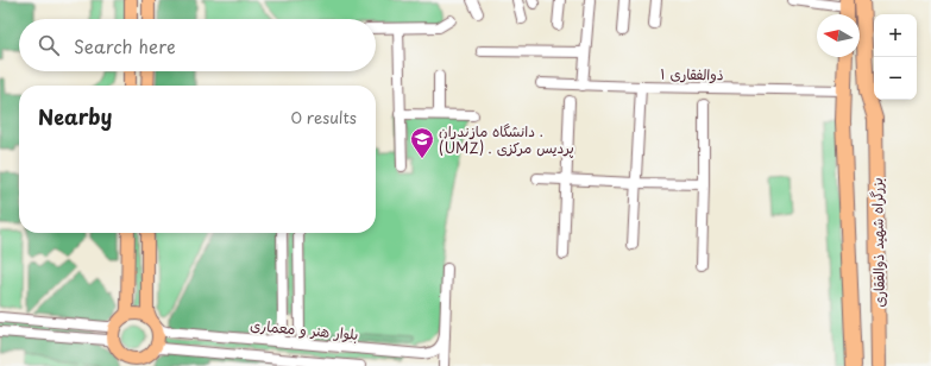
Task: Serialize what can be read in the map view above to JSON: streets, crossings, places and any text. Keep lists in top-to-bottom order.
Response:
{
  "streets": {
    "highway": ["بزرگراه شهید ذوالفقاری"],
    "street": ["ذوالفقاری ۱", "بلوار هنر و معماری"]
  },
  "crossings": [
    ["ذوالفقاری ۱", "بزرگراه شهید ذوالفقاری"]
  ],
  "places": {
    "school or university": ["دانشگاه مازندران . (UMZ) . پردیس مرکزی"]
  },
  "north": "left",
  "page": {
    "map_buttons": ["+", "−"],
    "search": "Search here",
    "heading": ["Nearby", "0 results"]
  }
}
